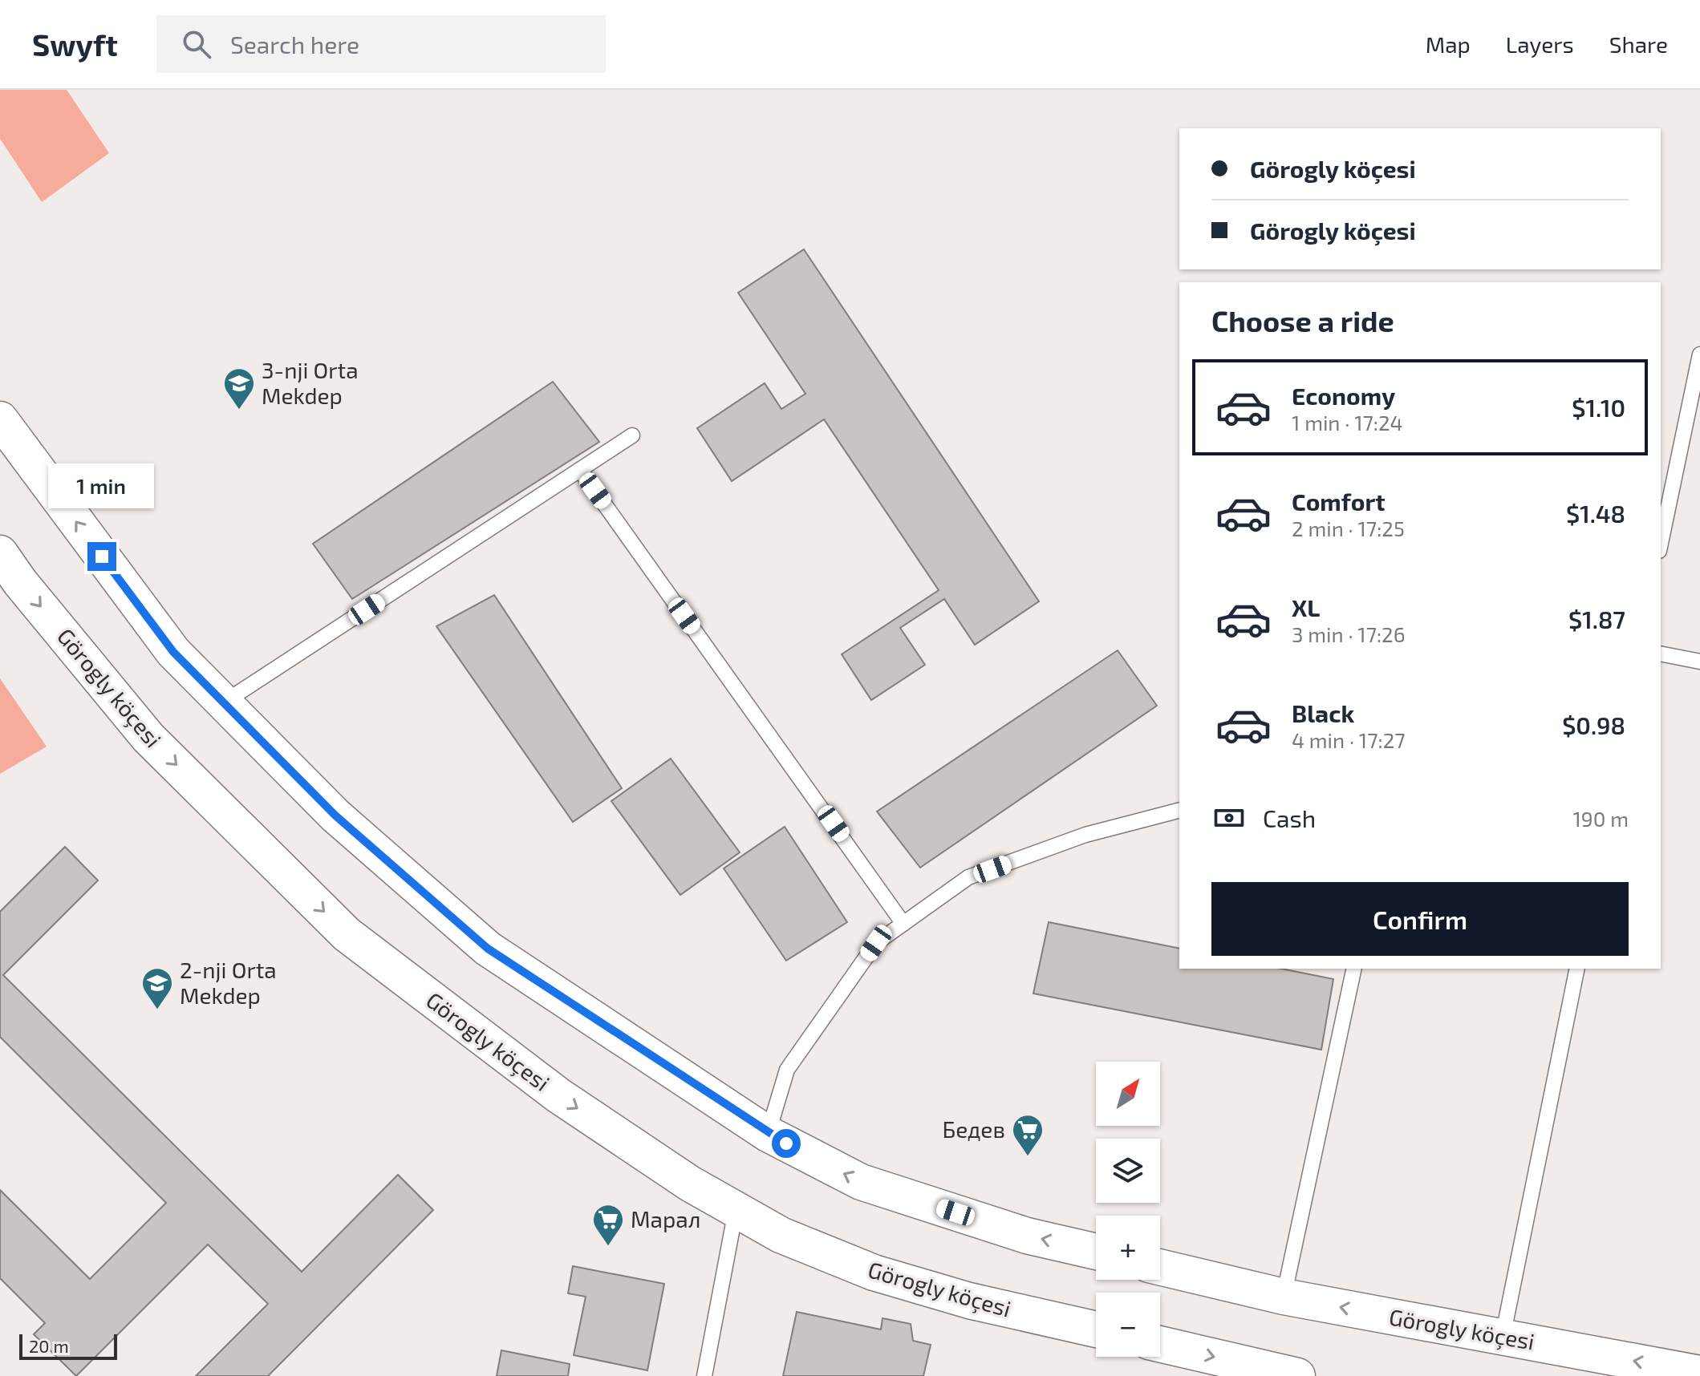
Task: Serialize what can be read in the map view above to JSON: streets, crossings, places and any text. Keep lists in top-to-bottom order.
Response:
{
  "streets": {
    "main road": ["Görogly köçesi"]
  },
  "places": {
    "school or university": ["3-nji Orta Mekdep", "2-nji Orta Mekdep"],
    "supermarket": ["Бедев", "Марал"]
  },
  "scale_bar": "20 m",
  "north": "top right",
  "page": {
    "header": "Swyft",
    "search": "Search here",
    "nav": ["Map", "Layers", "Share"],
    "banner": ["Görogly köçesi", "Görogly köçesi"],
    "heading": "Choose a ride",
    "list": [
      {
        "name": "Economy",
        "note": "1 min · 17:24",
        "value": "$1.10"
      },
      {
        "name": "Comfort",
        "note": "2 min · 17:25",
        "value": "$1.48"
      },
      {
        "name": "XL",
        "note": "3 min · 17:26",
        "value": "$1.87"
      },
      {
        "name": "Black",
        "note": "4 min · 17:27",
        "value": "$0.98"
      }
    ],
    "bubble": "1 min",
    "pay": ["Cash", "190 m"],
    "buttons": "Confirm",
    "map_buttons": ["+", "−"],
    "scale": "20 m"
  }
}
